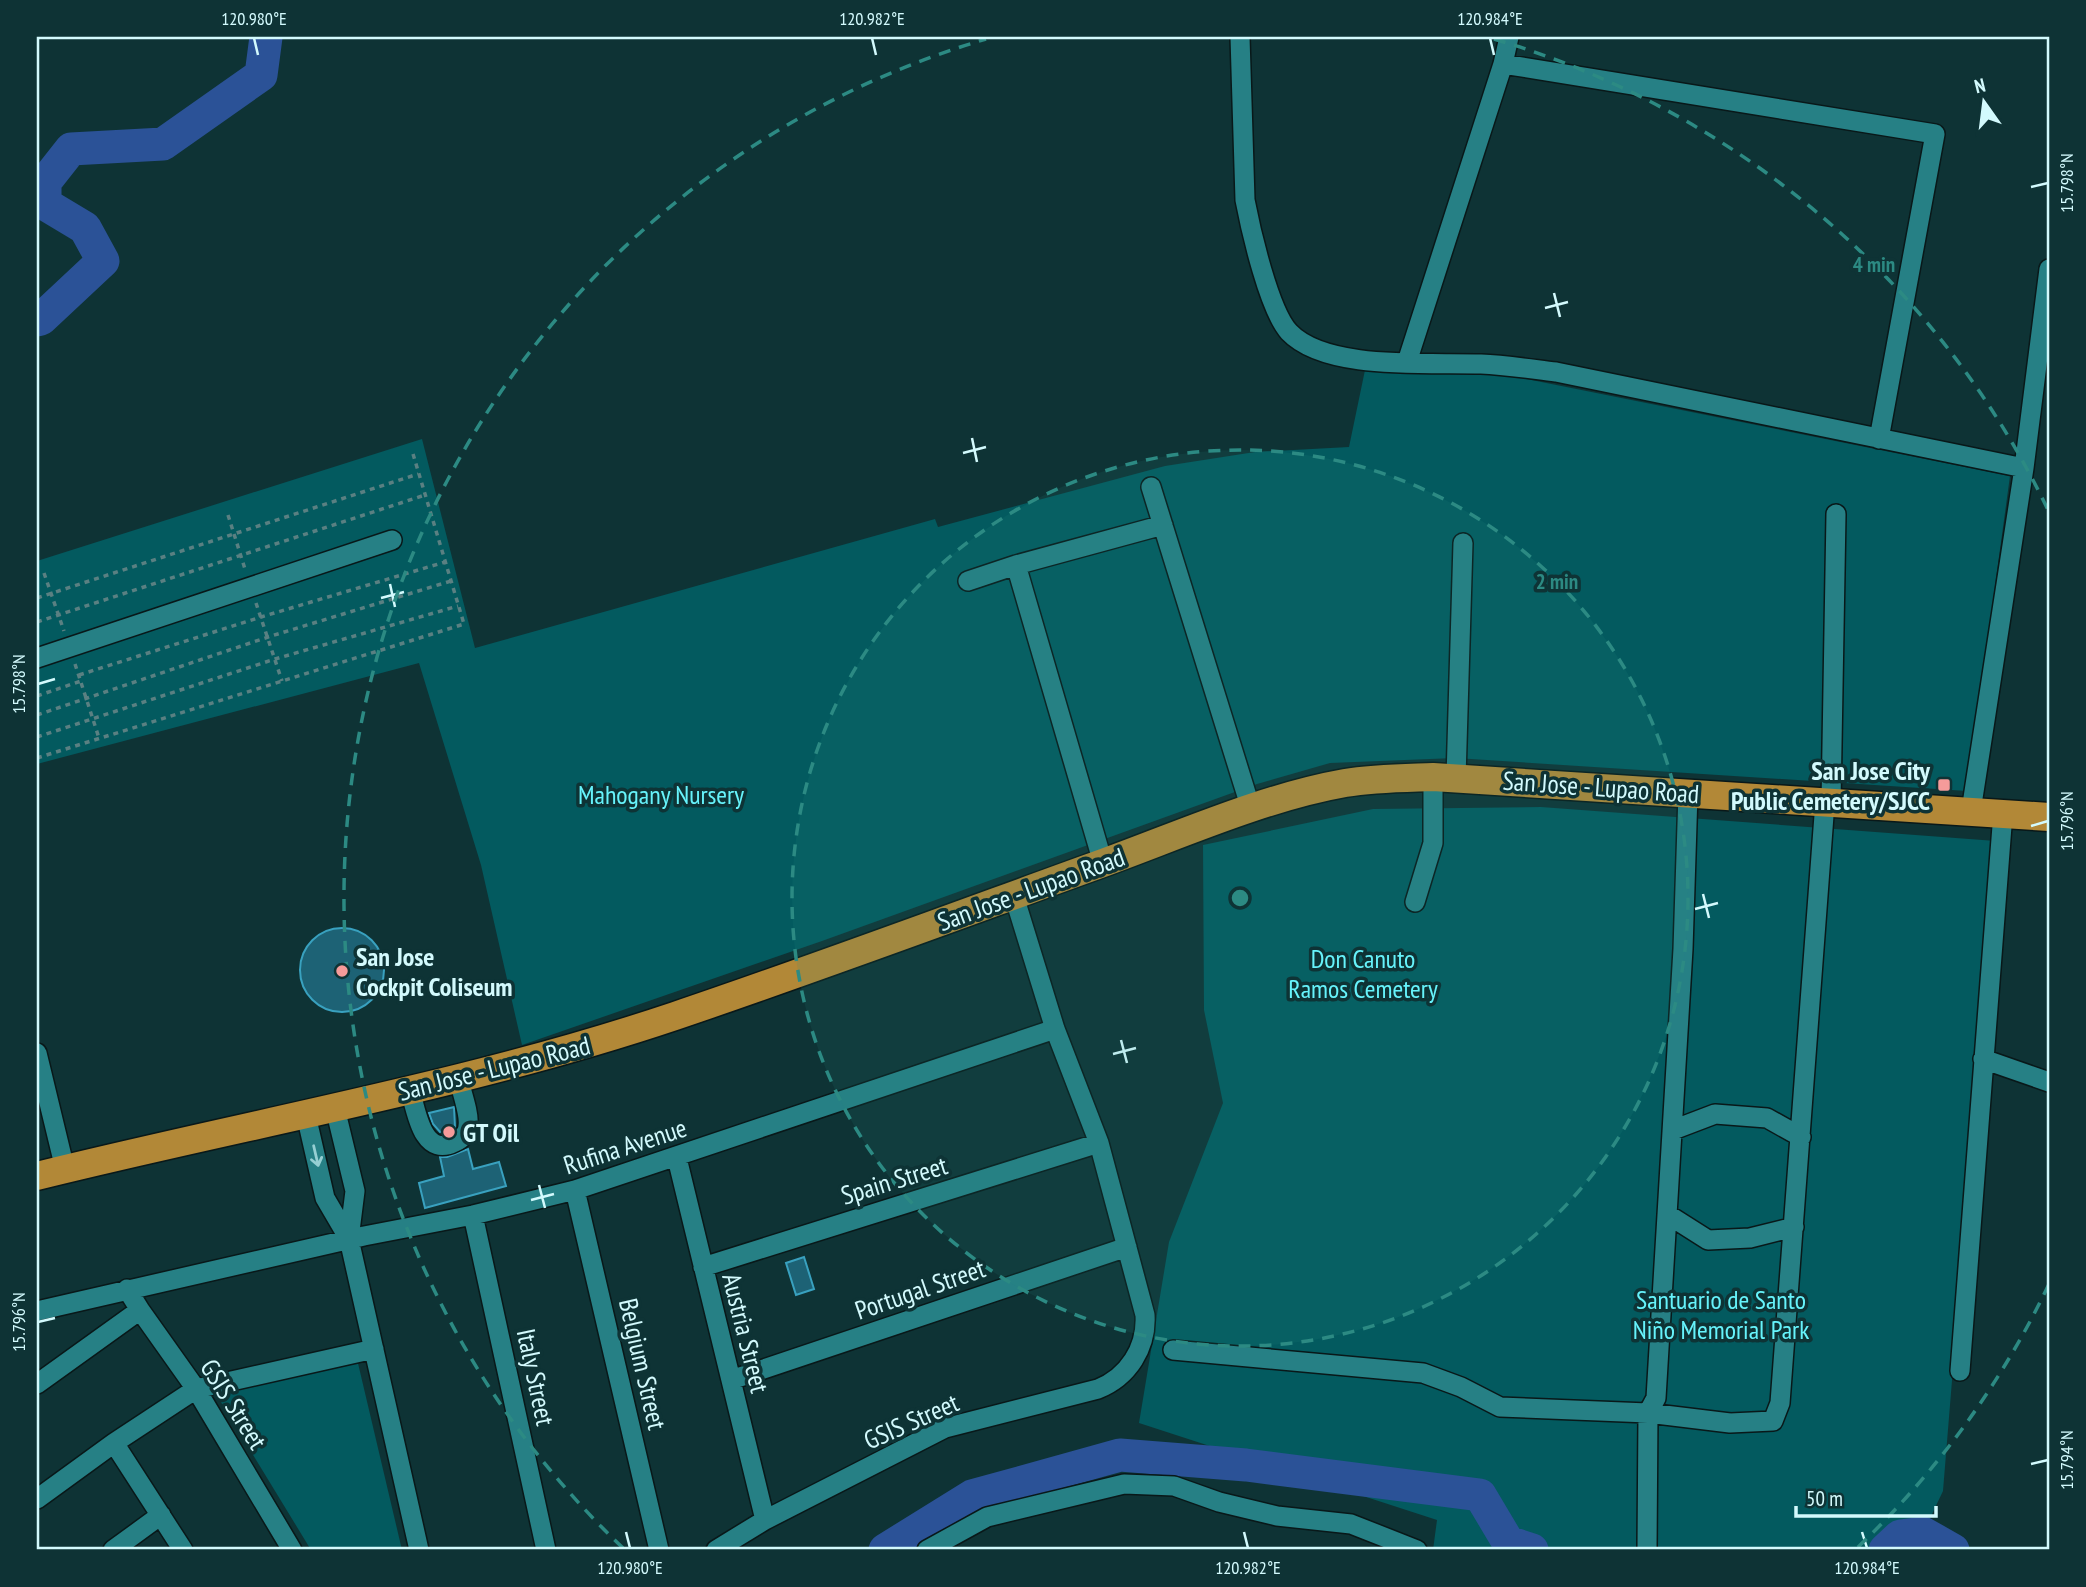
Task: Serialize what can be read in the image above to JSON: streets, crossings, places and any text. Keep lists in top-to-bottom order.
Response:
{
  "streets": {
    "highway": ["San Jose - Lupao Road"],
    "street": [
      "Rufina Avenue",
      "Spain Street",
      "Portugal Street",
      "Austria Street",
      "Belgium Street",
      "Italy Street",
      "GSIS Street"
    ]
  },
  "crossings": [
    ["Rufina Avenue", "Austria Street"],
    ["Rufina Avenue", "Belgium Street"],
    ["Rufina Avenue", "Italy Street"],
    ["Rufina Avenue", "GSIS Street"],
    ["Spain Street", "Austria Street"],
    ["Portugal Street", "Austria Street"],
    ["Portugal Street", "GSIS Street"],
    ["Austria Street", "GSIS Street"]
  ],
  "parks": ["Mahogany Nursery", "Don Canuto Ramos Cemetery", "Santuario de Santo Niño Memorial Park"],
  "places": {
    "transit": ["San Jose City Public Cemetery/SJCC"],
    "other": ["San Jose Cockpit Coliseum", "GT Oil"]
  },
  "scale_bar": "50 m",
  "north": "top",
  "coordinates": [
    "120.980°E",
    "120.982°E",
    "120.984°E",
    "15.798°N",
    "15.796°N",
    "15.794°N"
  ],
  "rings": ["4 min", "2 min"]
}
